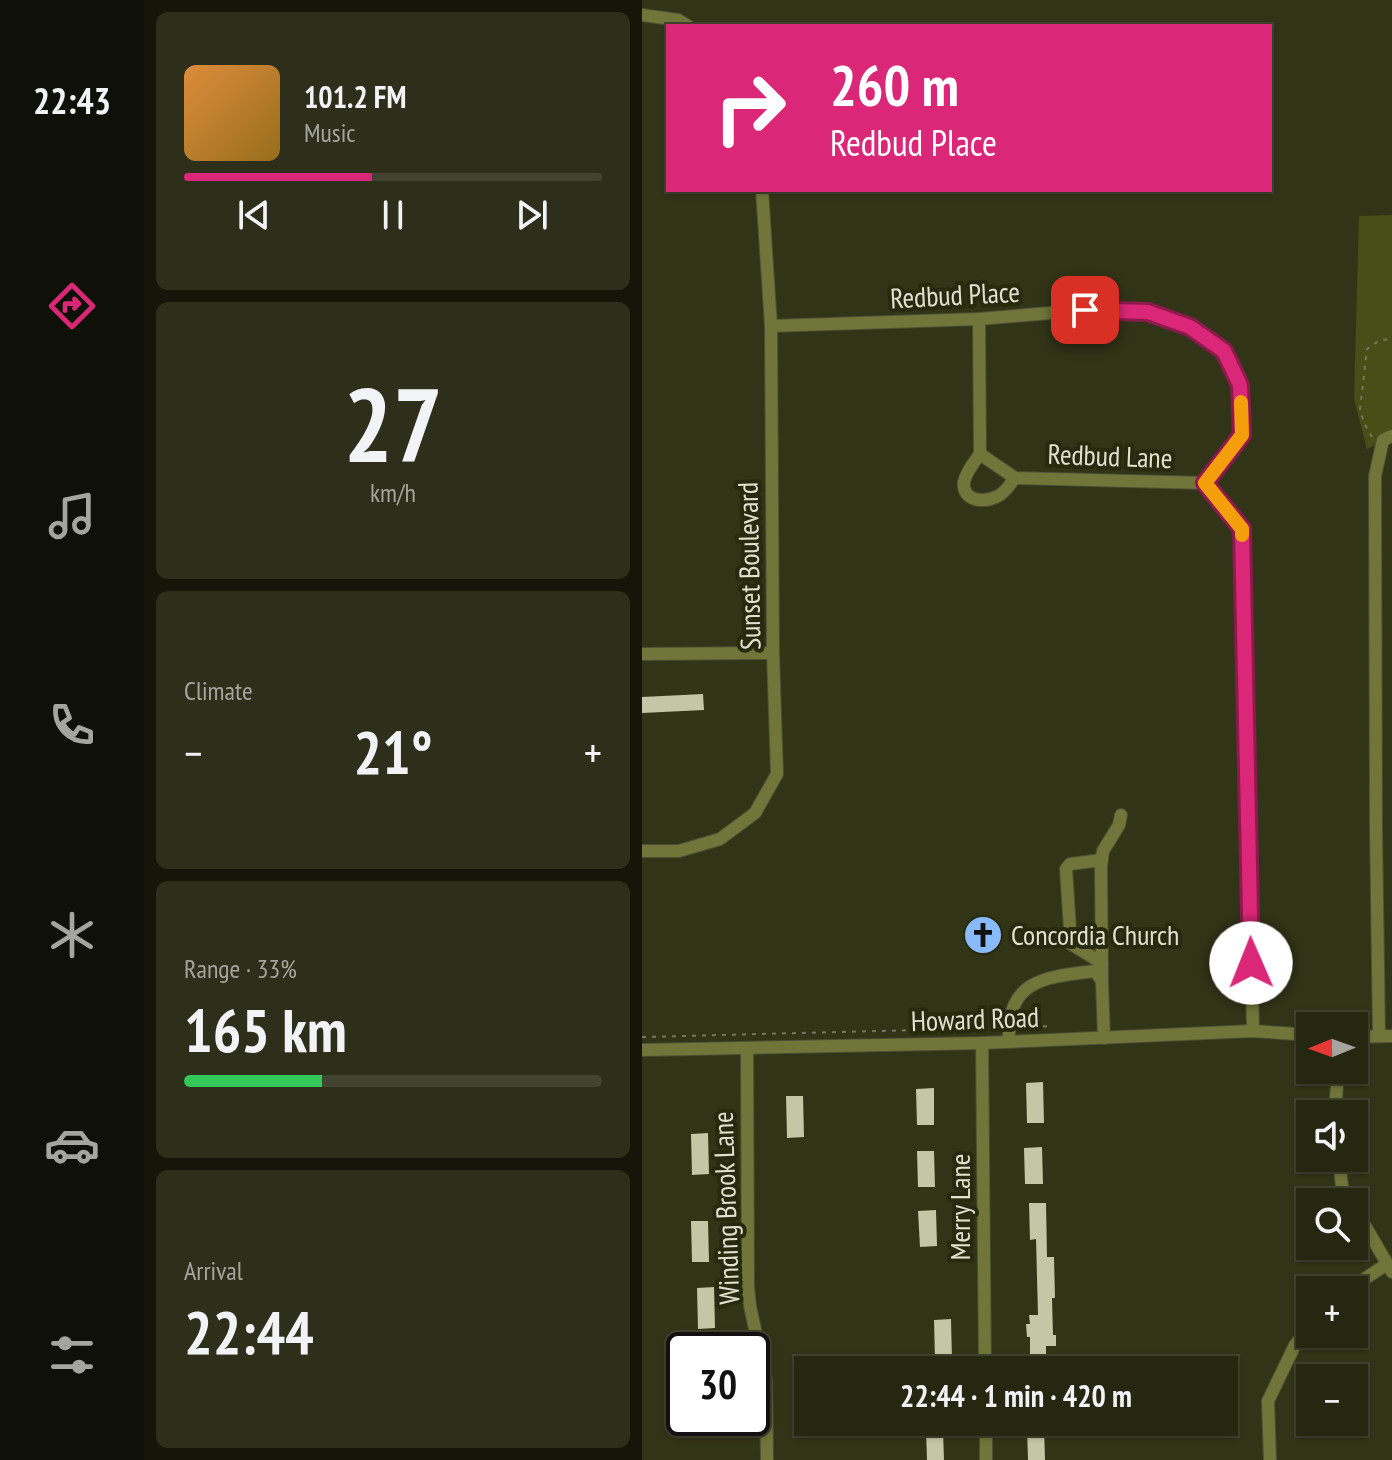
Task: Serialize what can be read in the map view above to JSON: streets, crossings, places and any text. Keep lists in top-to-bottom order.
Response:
{
  "streets": {
    "street": [
      "Redbud Place",
      "Redbud Lane",
      "Sunset Boulevard",
      "Howard Road",
      "Merry Lane",
      "Winding Brook Lane"
    ]
  },
  "crossings": [
    ["Redbud Place", "Redbud Lane"],
    ["Redbud Place", "Sunset Boulevard"],
    ["Redbud Lane", "Howard Road"],
    ["Howard Road", "Merry Lane"],
    ["Howard Road", "Winding Brook Lane"]
  ],
  "places": {
    "church": ["Concordia Church"]
  },
  "north": "left",
  "page": {
    "tabs": "22:43",
    "turn": ["260 m", "Redbud Place"],
    "song": ["101.2 FM", "Music"],
    "tile": [
      ["27", "km/h"],
      "Climate",
      ["Range · 33%", "165 km"],
      ["Arrival", "22:44"]
    ],
    "heat": ["−", "21°", "+"],
    "map_buttons": ["+", "−"],
    "limit": "30",
    "trip": "22:44 · 1 min · 420 m"
  }
}
